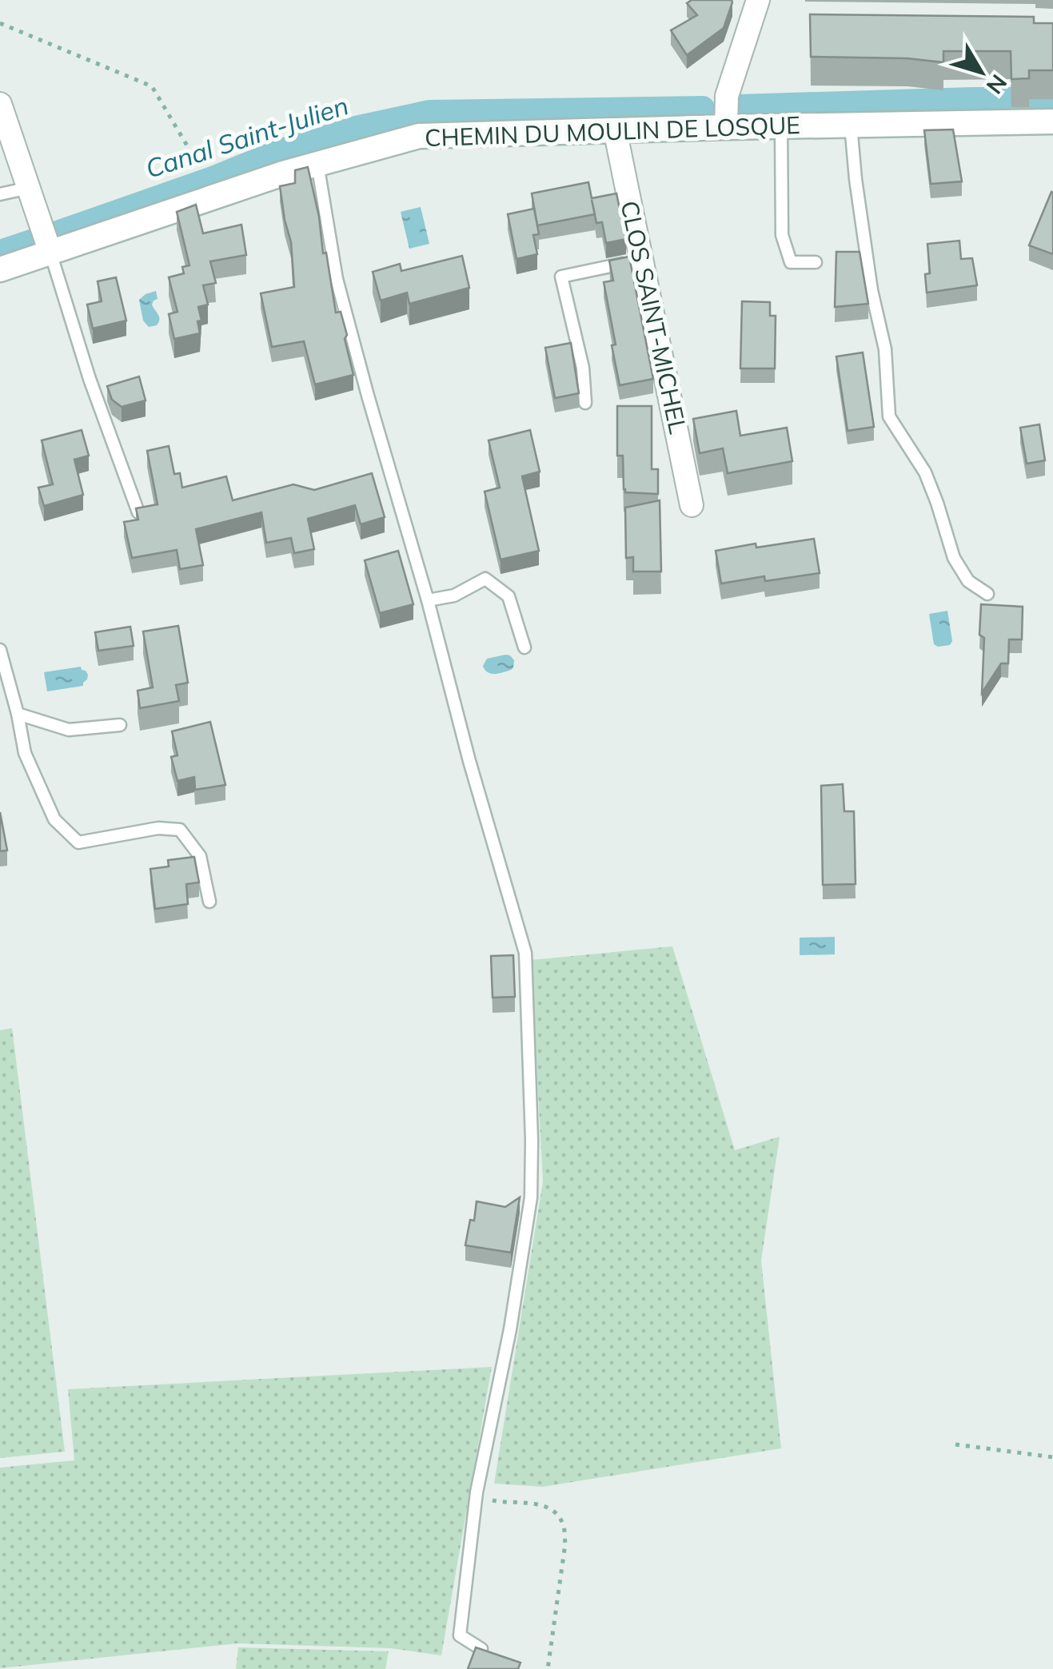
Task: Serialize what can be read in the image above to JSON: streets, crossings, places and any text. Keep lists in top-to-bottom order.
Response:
{
  "streets": {
    "street": ["CHEMIN DU MOULIN DE LOSQUE", "CLOS SAINT-MICHEL"]
  },
  "crossings": [
    ["CHEMIN DU MOULIN DE LOSQUE", "CLOS SAINT-MICHEL"]
  ],
  "water": ["Canal Saint-Julien"],
  "north": "bottom right"
}
